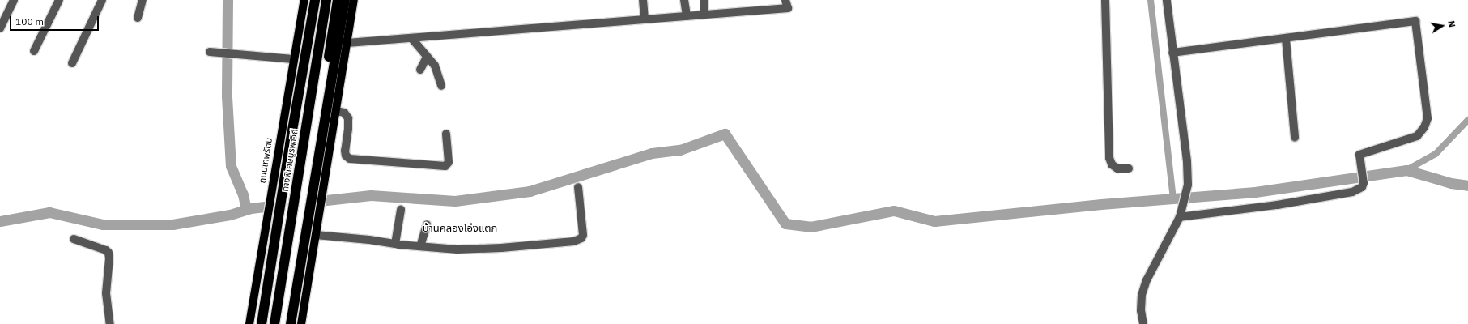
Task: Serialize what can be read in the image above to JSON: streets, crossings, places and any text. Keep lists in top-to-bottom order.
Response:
{
  "streets": {
    "highway": ["ทางพิเศษบูรพาวิถี"],
    "main road": ["ถนนเทพรัตน"]
  },
  "districts": ["บ้านคลองโอ่งแตก"],
  "scale_bar": "100 m",
  "north": "right"
}
